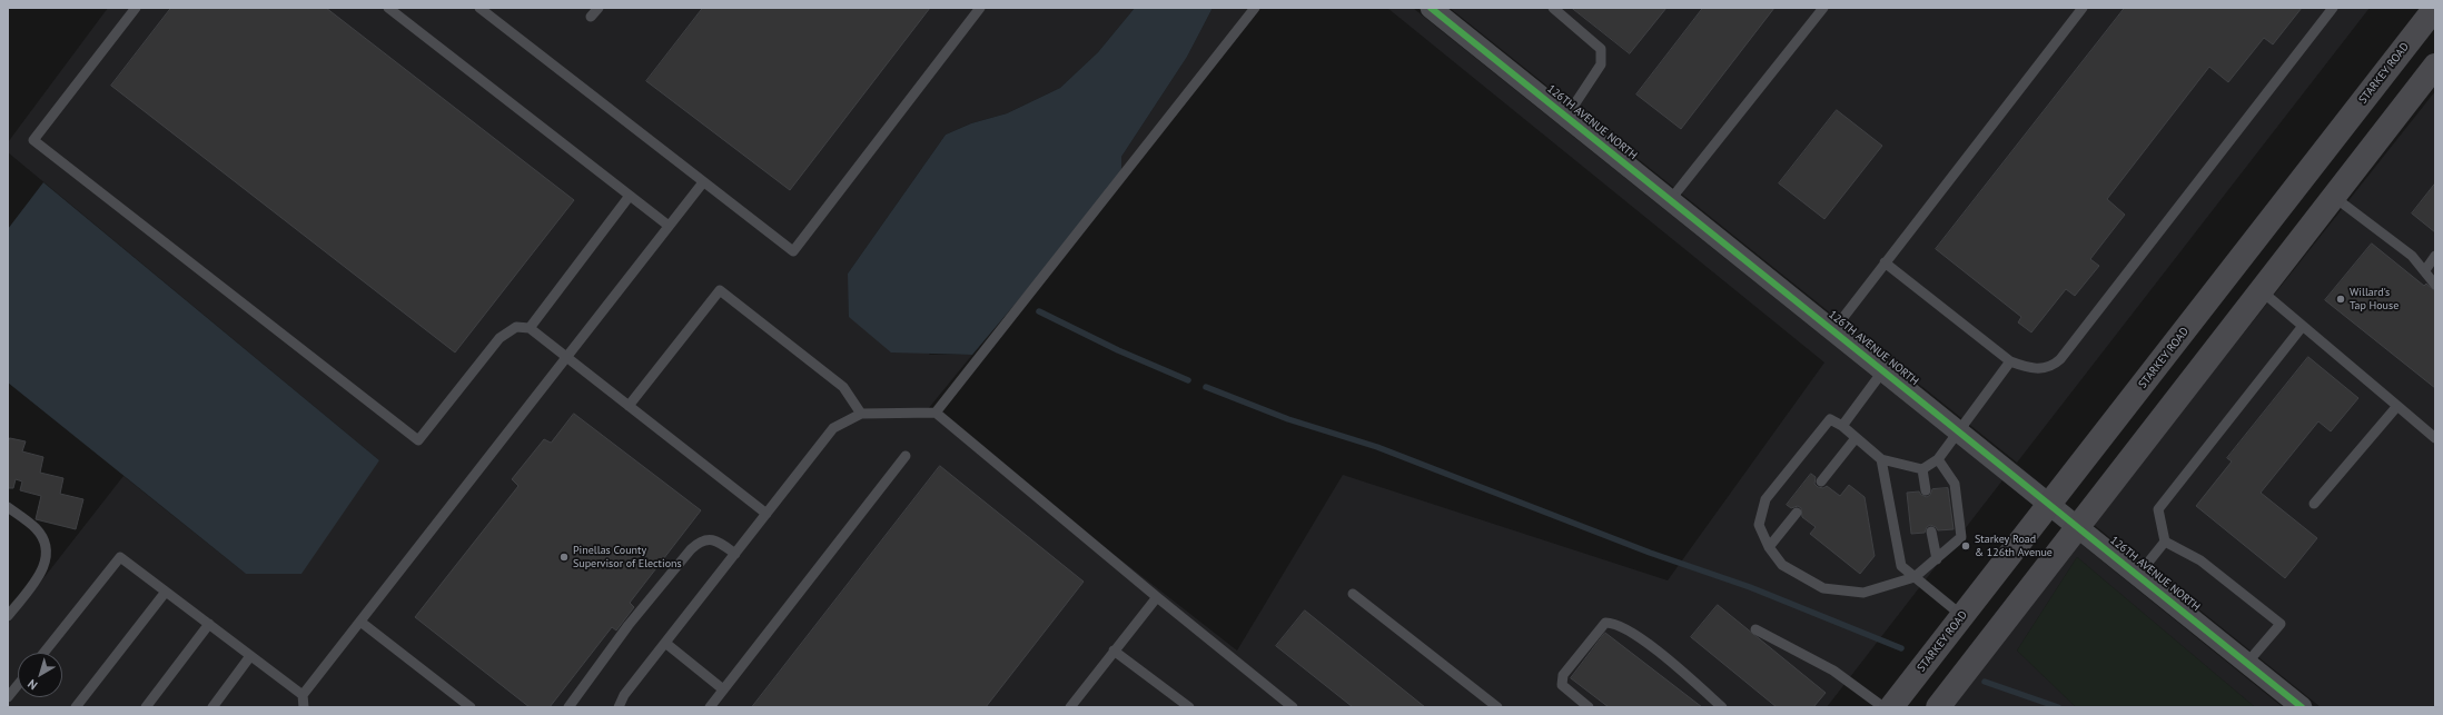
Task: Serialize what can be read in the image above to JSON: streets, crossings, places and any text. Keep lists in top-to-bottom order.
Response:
{
  "streets": {
    "main road": ["STARKEY ROAD"],
    "street": ["126TH AVENUE NORTH"]
  },
  "crossings": [
    ["STARKEY ROAD", "126TH AVENUE NORTH"]
  ],
  "places": ["Willard's Tap House", "Starkey Road & 126th Avenue", "Pinellas County Supervisor of Elections"],
  "north": "bottom left"
}
